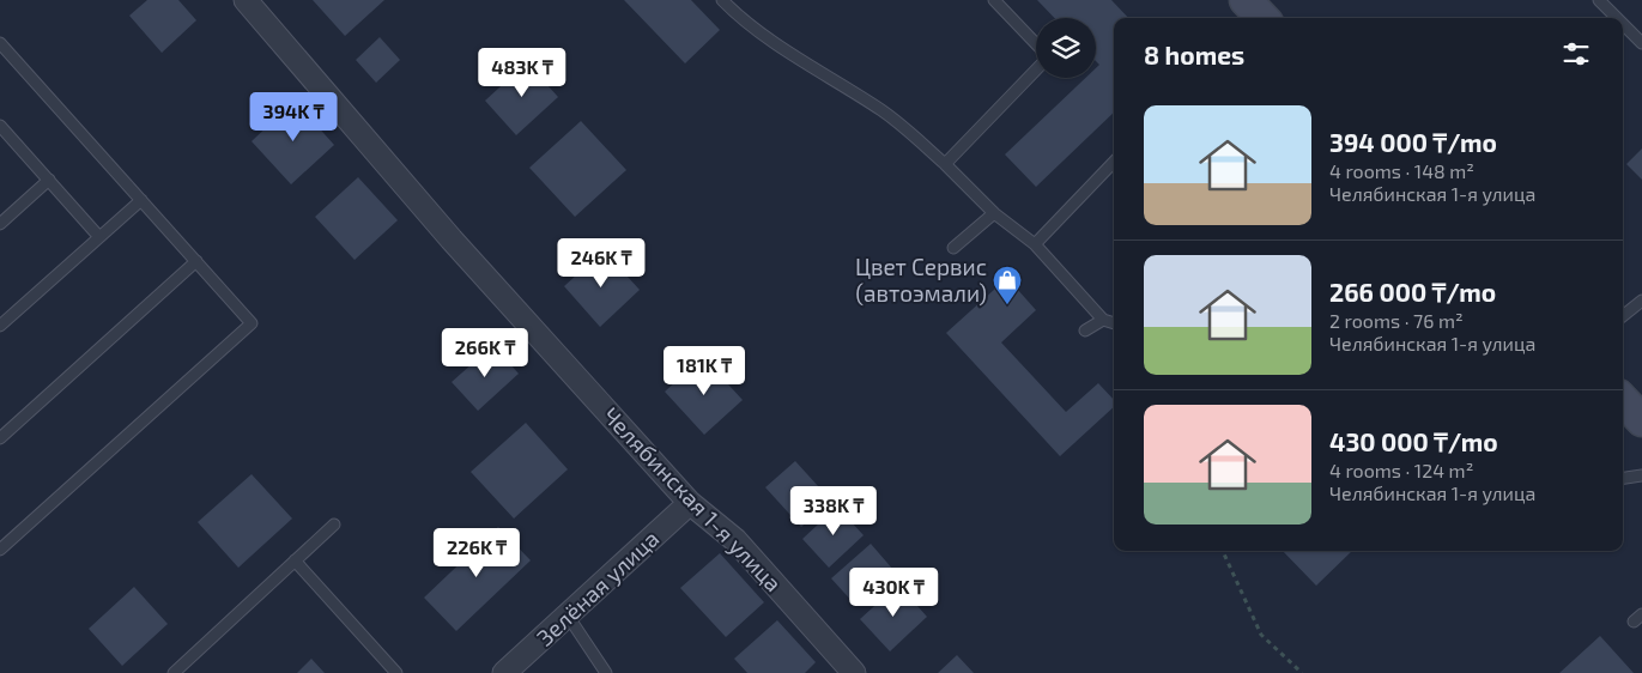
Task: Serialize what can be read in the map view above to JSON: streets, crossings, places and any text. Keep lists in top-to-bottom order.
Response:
{
  "streets": {
    "street": ["Челябинская 1-я улица", "Зелёная улица"]
  },
  "crossings": [
    ["Челябинская 1-я улица", "Зелёная улица"]
  ],
  "places": {
    "shop": ["Цвет Сервис (автоэмали)"]
  },
  "page": {
    "heading": "8 homes",
    "price": [
      "483K ₸",
      "394K ₸",
      "246K ₸",
      "266K ₸",
      "181K ₸",
      "338K ₸",
      "226K ₸",
      "430K ₸"
    ],
    "list": [
      {
        "name": "394 000 ₸/mo",
        "note": "4 rooms · 148 m² · Челябинская 1-я улица"
      },
      {
        "name": "266 000 ₸/mo",
        "note": "2 rooms · 76 m² · Челябинская 1-я улица"
      },
      {
        "name": "430 000 ₸/mo",
        "note": "4 rooms · 124 m² · Челябинская 1-я улица"
      }
    ]
  }
}
